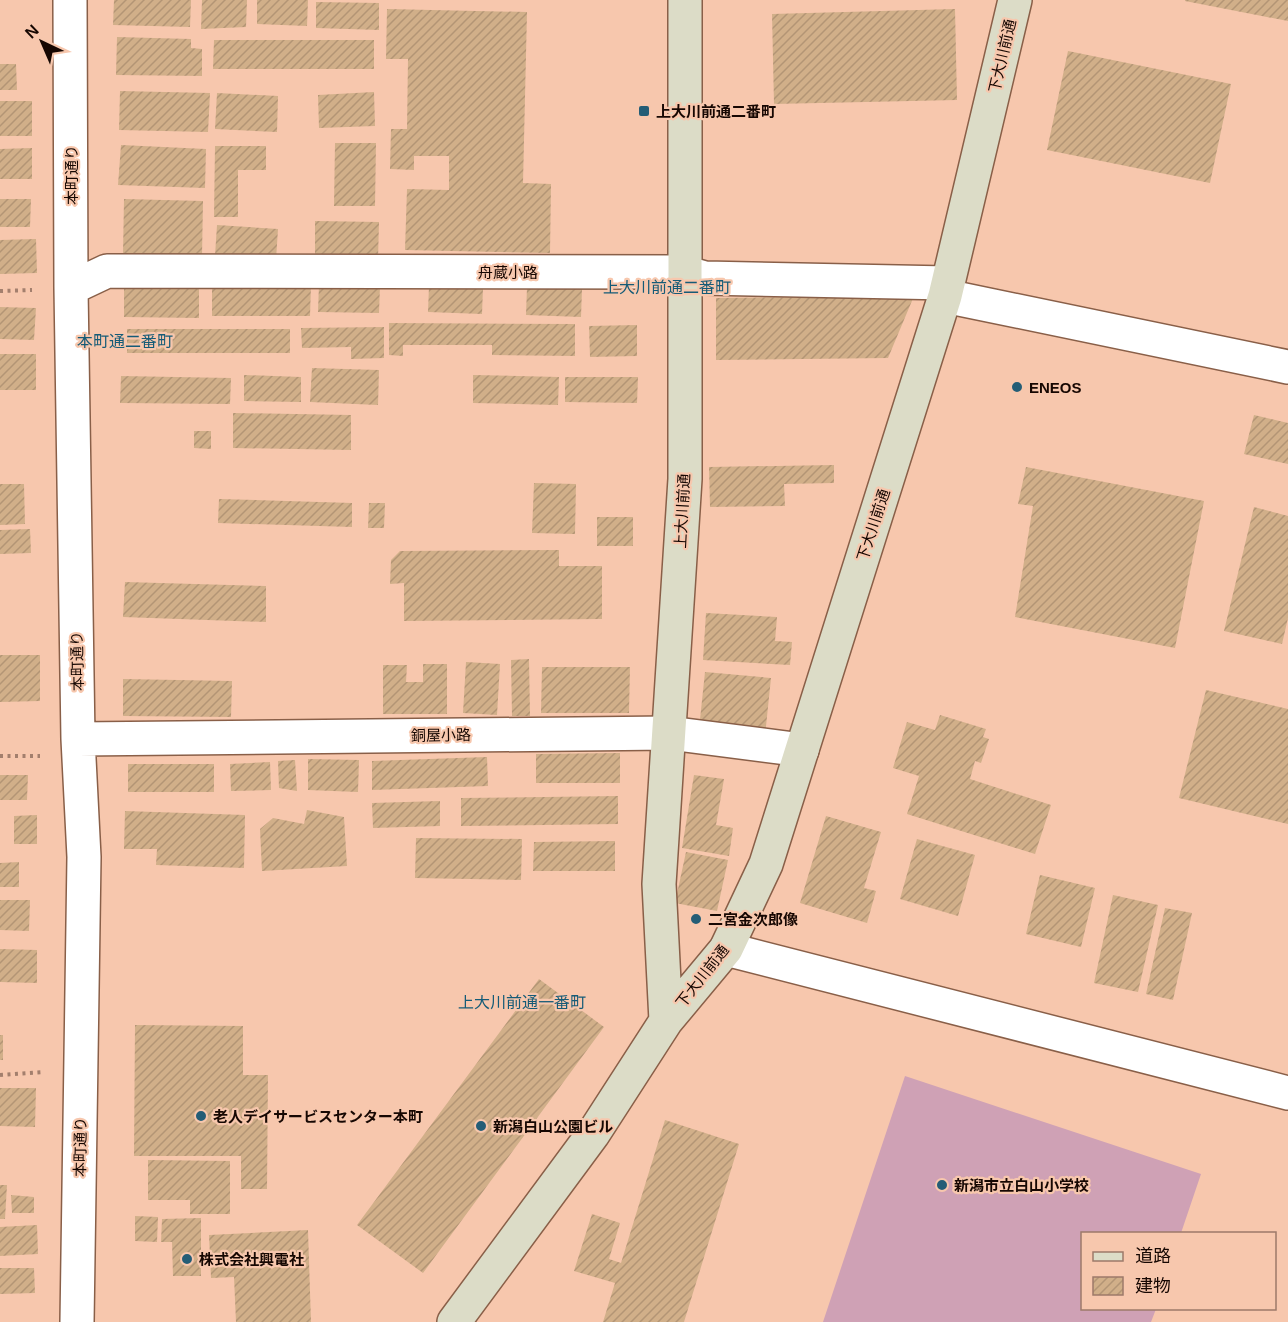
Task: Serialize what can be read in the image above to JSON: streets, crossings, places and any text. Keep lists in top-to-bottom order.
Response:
{
  "streets": {
    "street": [
      "下大川前通",
      "本町通り",
      "舟蔵小路",
      "上大川前通",
      "銅屋小路"
    ]
  },
  "crossings": [
    ["下大川前通", "舟蔵小路"],
    ["下大川前通", "上大川前通"],
    ["下大川前通", "銅屋小路"],
    ["本町通り", "舟蔵小路"],
    ["本町通り", "銅屋小路"],
    ["舟蔵小路", "上大川前通"],
    ["上大川前通", "銅屋小路"]
  ],
  "districts": ["上大川前通二番町", "本町通二番町", "上大川前通一番町"],
  "places": {
    "transit": ["上大川前通二番町"],
    "other": [
      "ENEOS",
      "二宮金次郎像",
      "老人デイサービスセンター本町",
      "新潟白山公園ビル",
      "新潟市立白山小学校",
      "株式会社興電社"
    ]
  },
  "legend": ["道路", "建物"],
  "north": "top left"
}
